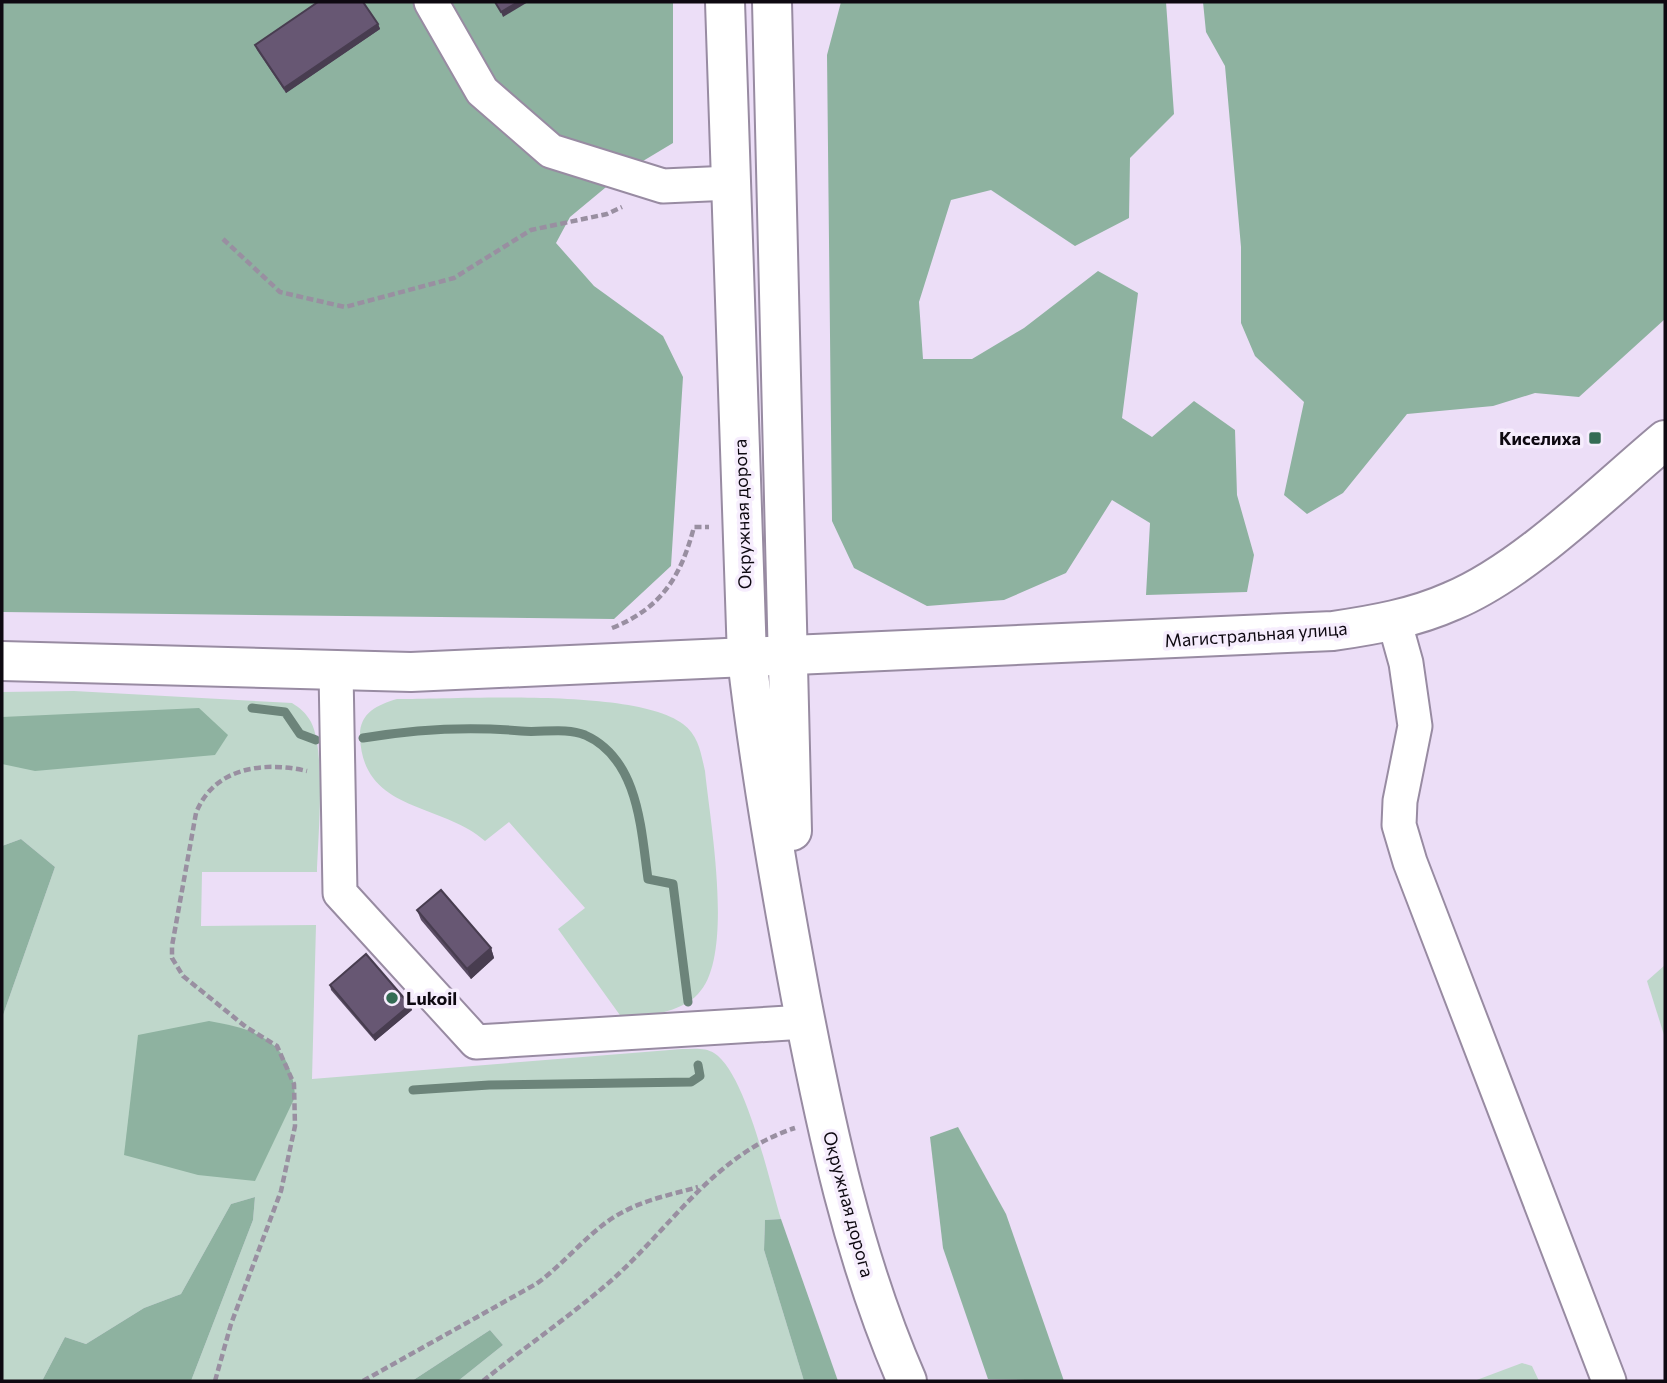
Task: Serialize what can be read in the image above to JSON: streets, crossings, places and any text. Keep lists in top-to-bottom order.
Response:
{
  "streets": {
    "main road": ["Окружная дорога", "Магистральная улица"]
  },
  "crossings": [
    ["Окружная дорога", "Магистральная улица"]
  ],
  "places": {
    "transit": ["Киселиха"],
    "other": ["Lukoil"]
  }
}
